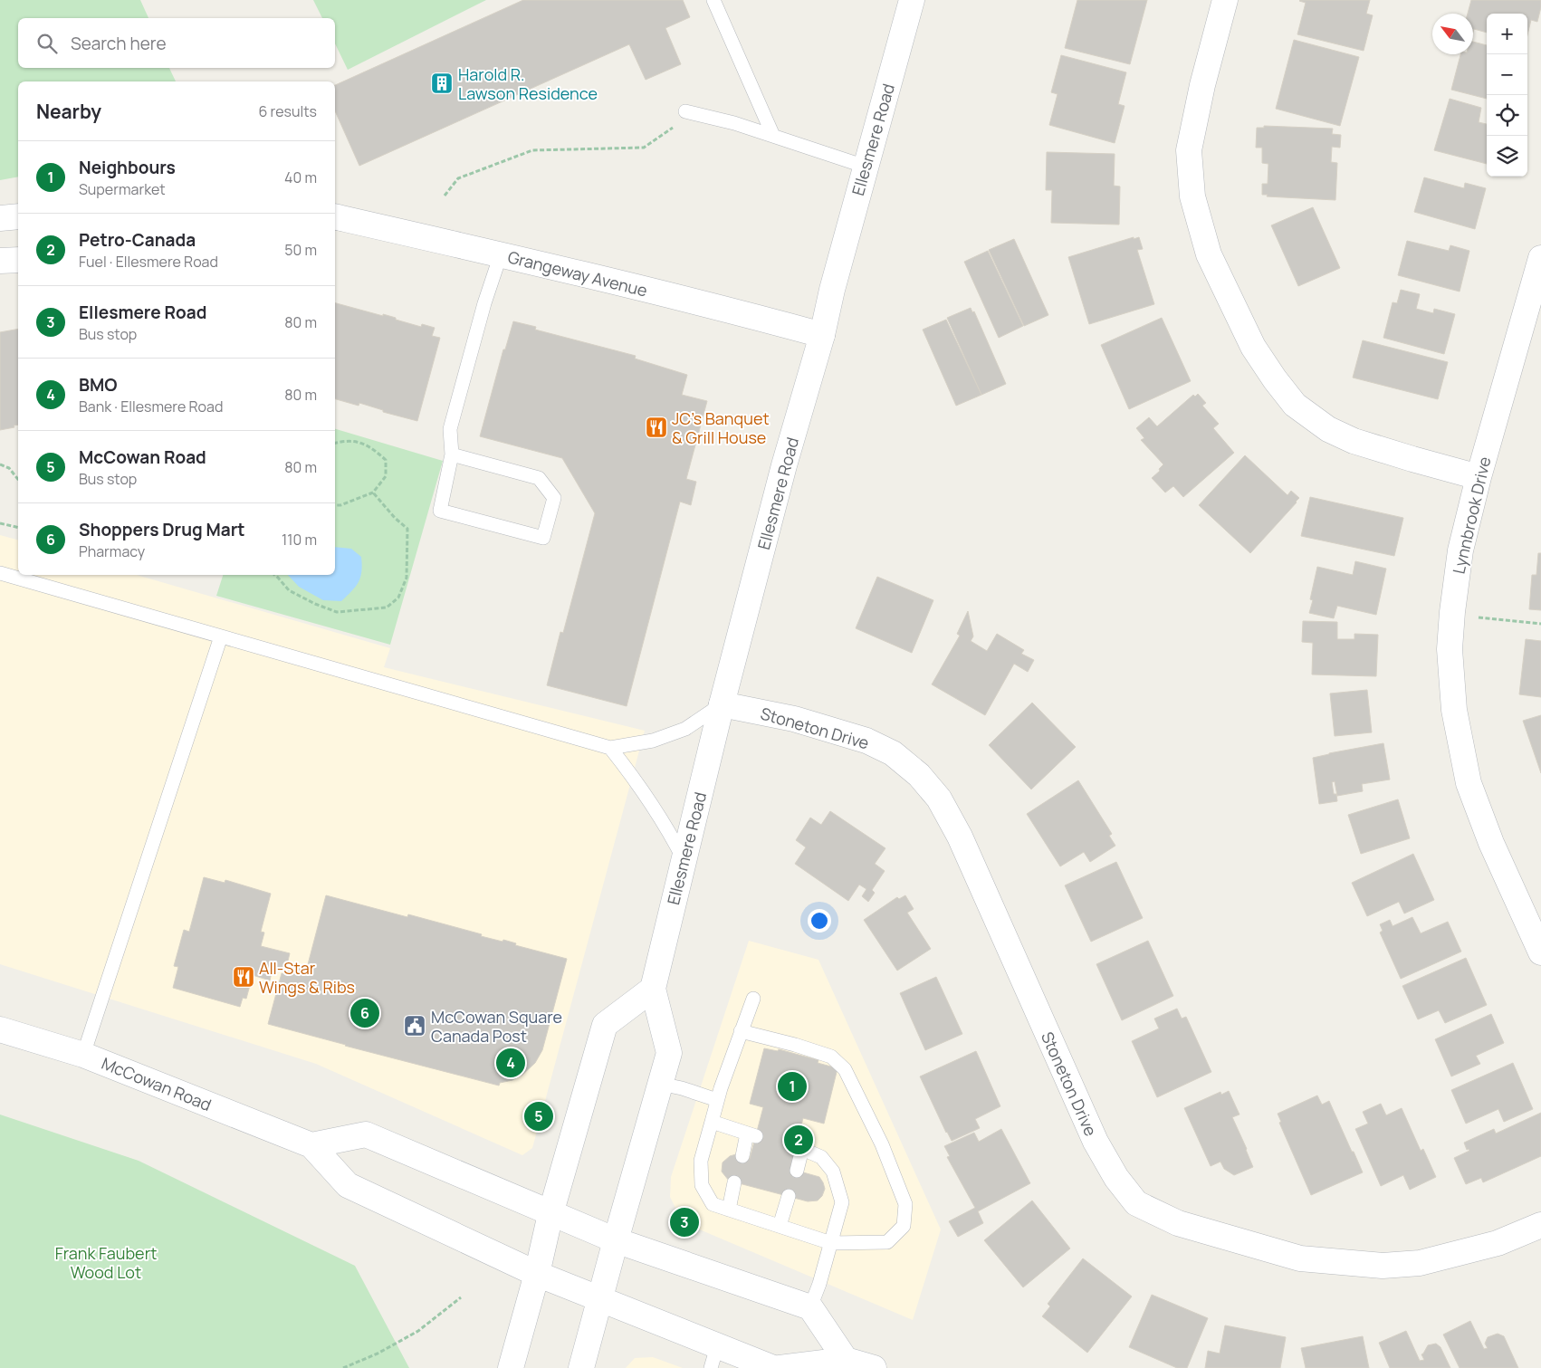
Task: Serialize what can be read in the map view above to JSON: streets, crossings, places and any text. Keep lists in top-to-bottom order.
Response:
{
  "streets": {
    "main road": [
      "Ellesmere Road",
      "Grangeway Avenue",
      "Lynnbrook Drive",
      "Stoneton Drive",
      "McCowan Road"
    ]
  },
  "crossings": [
    ["Ellesmere Road", "Grangeway Avenue"],
    ["Ellesmere Road", "Stoneton Drive"],
    ["Ellesmere Road", "McCowan Road"]
  ],
  "parks": ["Frank Faubert Wood Lot"],
  "places": {
    "building": ["Harold R. Lawson Residence"],
    "restaurant": ["JC’s Banquet & Grill House", "All-Star Wings & Ribs"],
    "public building": ["McCowan Square Canada Post"]
  },
  "north": "top left",
  "page": {
    "map_buttons": ["+", "−"],
    "search": "Search here",
    "heading": ["Nearby", "6 results"],
    "list": [
      {
        "mark": "1",
        "name": "Neighbours",
        "note": "Supermarket",
        "value": "40 m"
      },
      {
        "mark": "2",
        "name": "Petro-Canada",
        "note": "Fuel · Ellesmere Road",
        "value": "50 m"
      },
      {
        "mark": "3",
        "name": "Ellesmere Road",
        "note": "Bus stop",
        "value": "80 m"
      },
      {
        "mark": "4",
        "name": "BMO",
        "note": "Bank · Ellesmere Road",
        "value": "80 m"
      },
      {
        "mark": "5",
        "name": "McCowan Road",
        "note": "Bus stop",
        "value": "80 m"
      },
      {
        "mark": "6",
        "name": "Shoppers Drug Mart",
        "note": "Pharmacy",
        "value": "110 m"
      }
    ],
    "pins": [
      "6",
      "4",
      "1",
      "5",
      "2",
      "3"
    ]
  }
}
